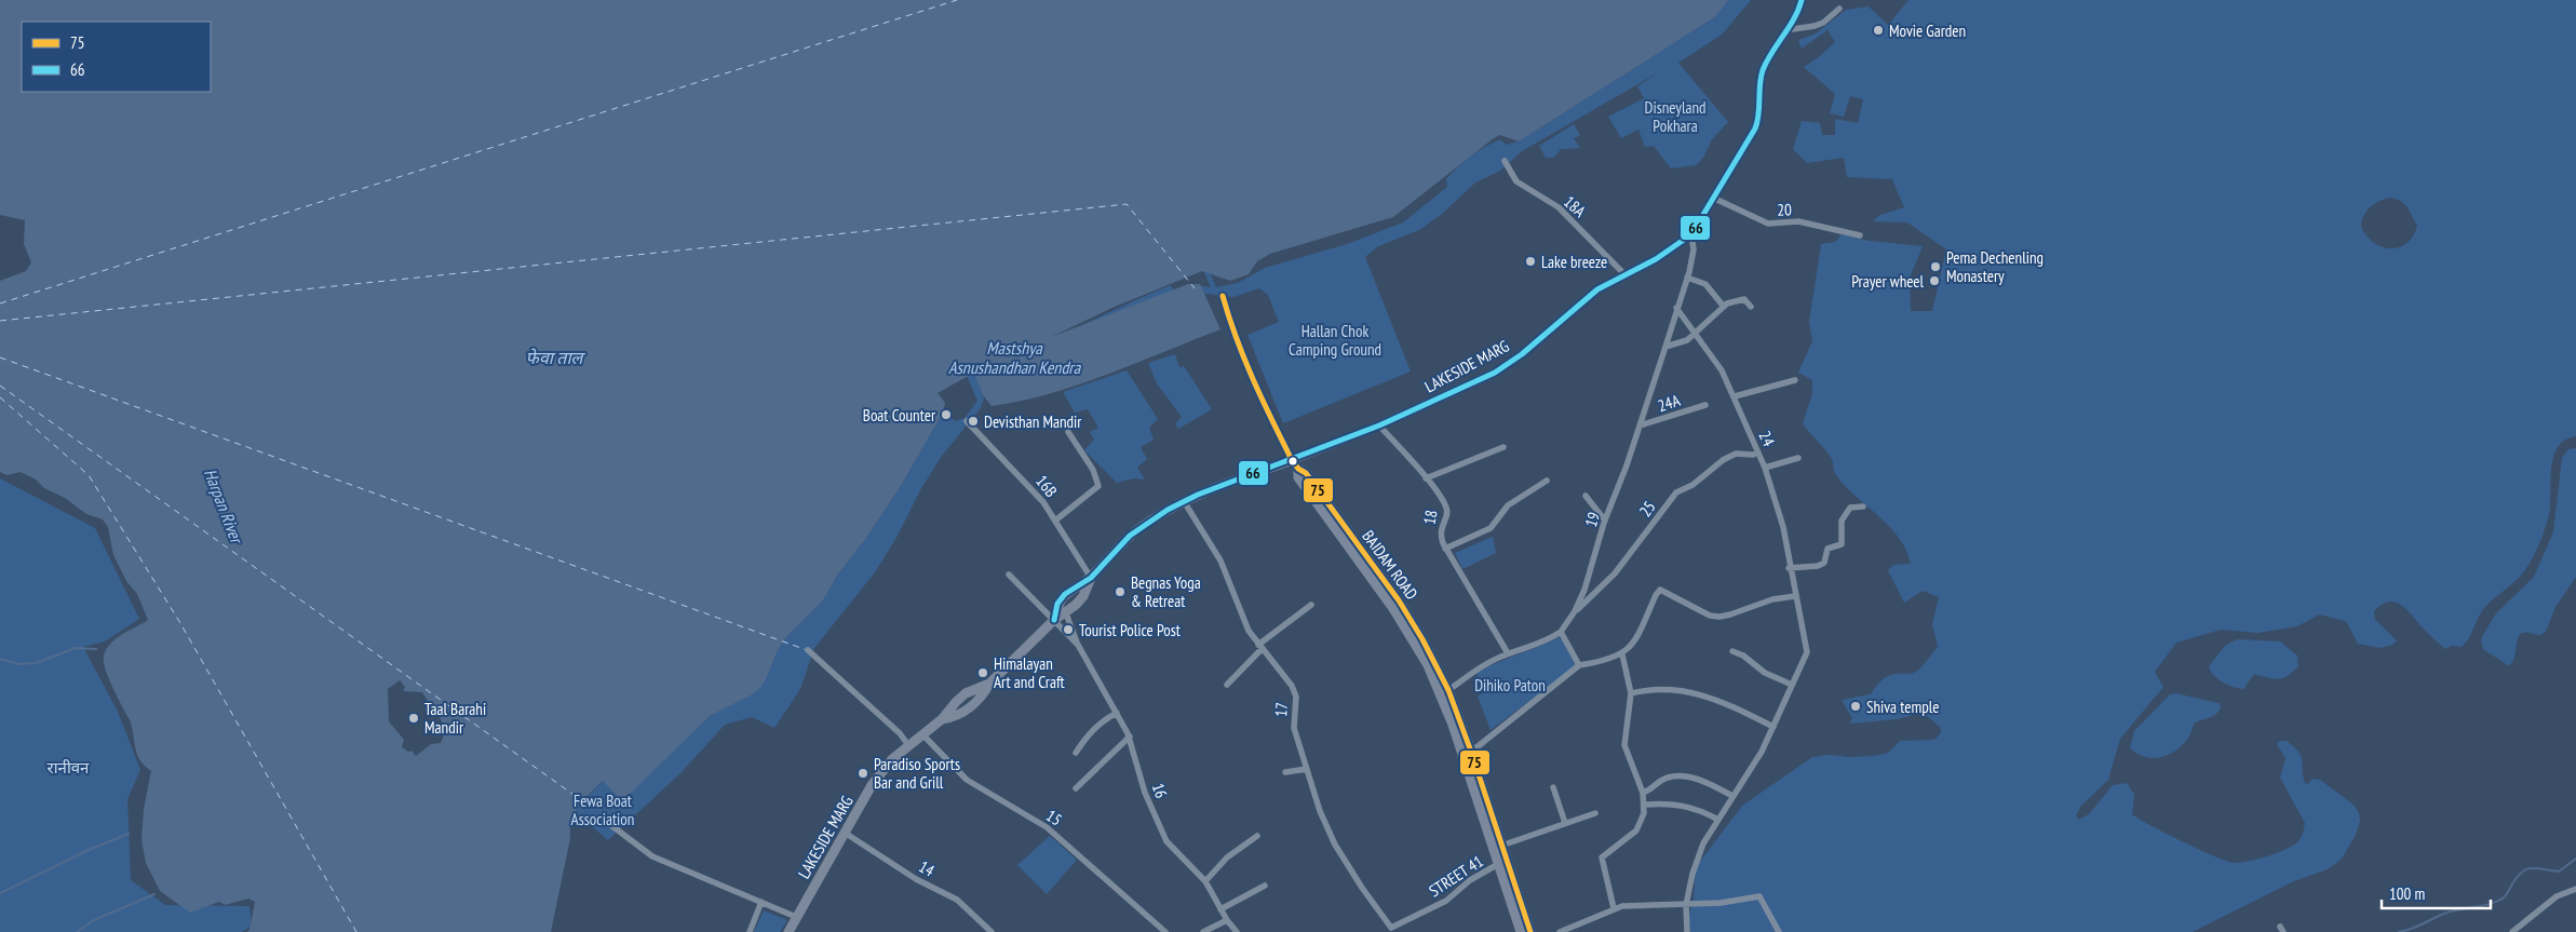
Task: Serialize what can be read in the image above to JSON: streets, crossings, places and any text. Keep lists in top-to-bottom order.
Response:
{
  "streets": {
    "main road": ["LAKESIDE MARG", "BAIDAM ROAD"],
    "street": [
      "18A",
      "20",
      "24A",
      "24",
      "16B",
      "25",
      "18",
      "19",
      "17",
      "16",
      "15",
      "14",
      "STREET 41"
    ]
  },
  "crossings": [
    ["18A", "LAKESIDE MARG"],
    ["LAKESIDE MARG", "18"],
    ["LAKESIDE MARG", "19"],
    ["LAKESIDE MARG", "BAIDAM ROAD"],
    ["LAKESIDE MARG", "16"],
    ["LAKESIDE MARG", "15"],
    ["LAKESIDE MARG", "14"],
    ["24A", "19"],
    ["24", "25"],
    ["24", "19"],
    ["25", "19"],
    ["BAIDAM ROAD", "STREET 41"],
    ["17", "STREET 41"]
  ],
  "water": ["Mastshya Asnushandhan Kendra", "फेवा ताल", "Harpan River"],
  "parks": [
    "Disneyland Pokhara",
    "Hallan Chok Camping Ground",
    "Dihiko Paton",
    "रानीवन",
    "Fewa Boat Association"
  ],
  "places": [
    "Movie Garden",
    "Lake breeze",
    "Pema Dechenling Monastery",
    "Prayer wheel",
    "Boat Counter",
    "Devisthan Mandir",
    "Begnas Yoga & Retreat",
    "Tourist Police Post",
    "Himalayan Art and Craft",
    "Shiva temple",
    "Taal Barahi Mandir",
    "Paradiso Sports Bar and Grill"
  ],
  "lines": ["transit line 66", "transit line 75"],
  "legend": ["75", "66"],
  "scale_bar": "100 m"
}
